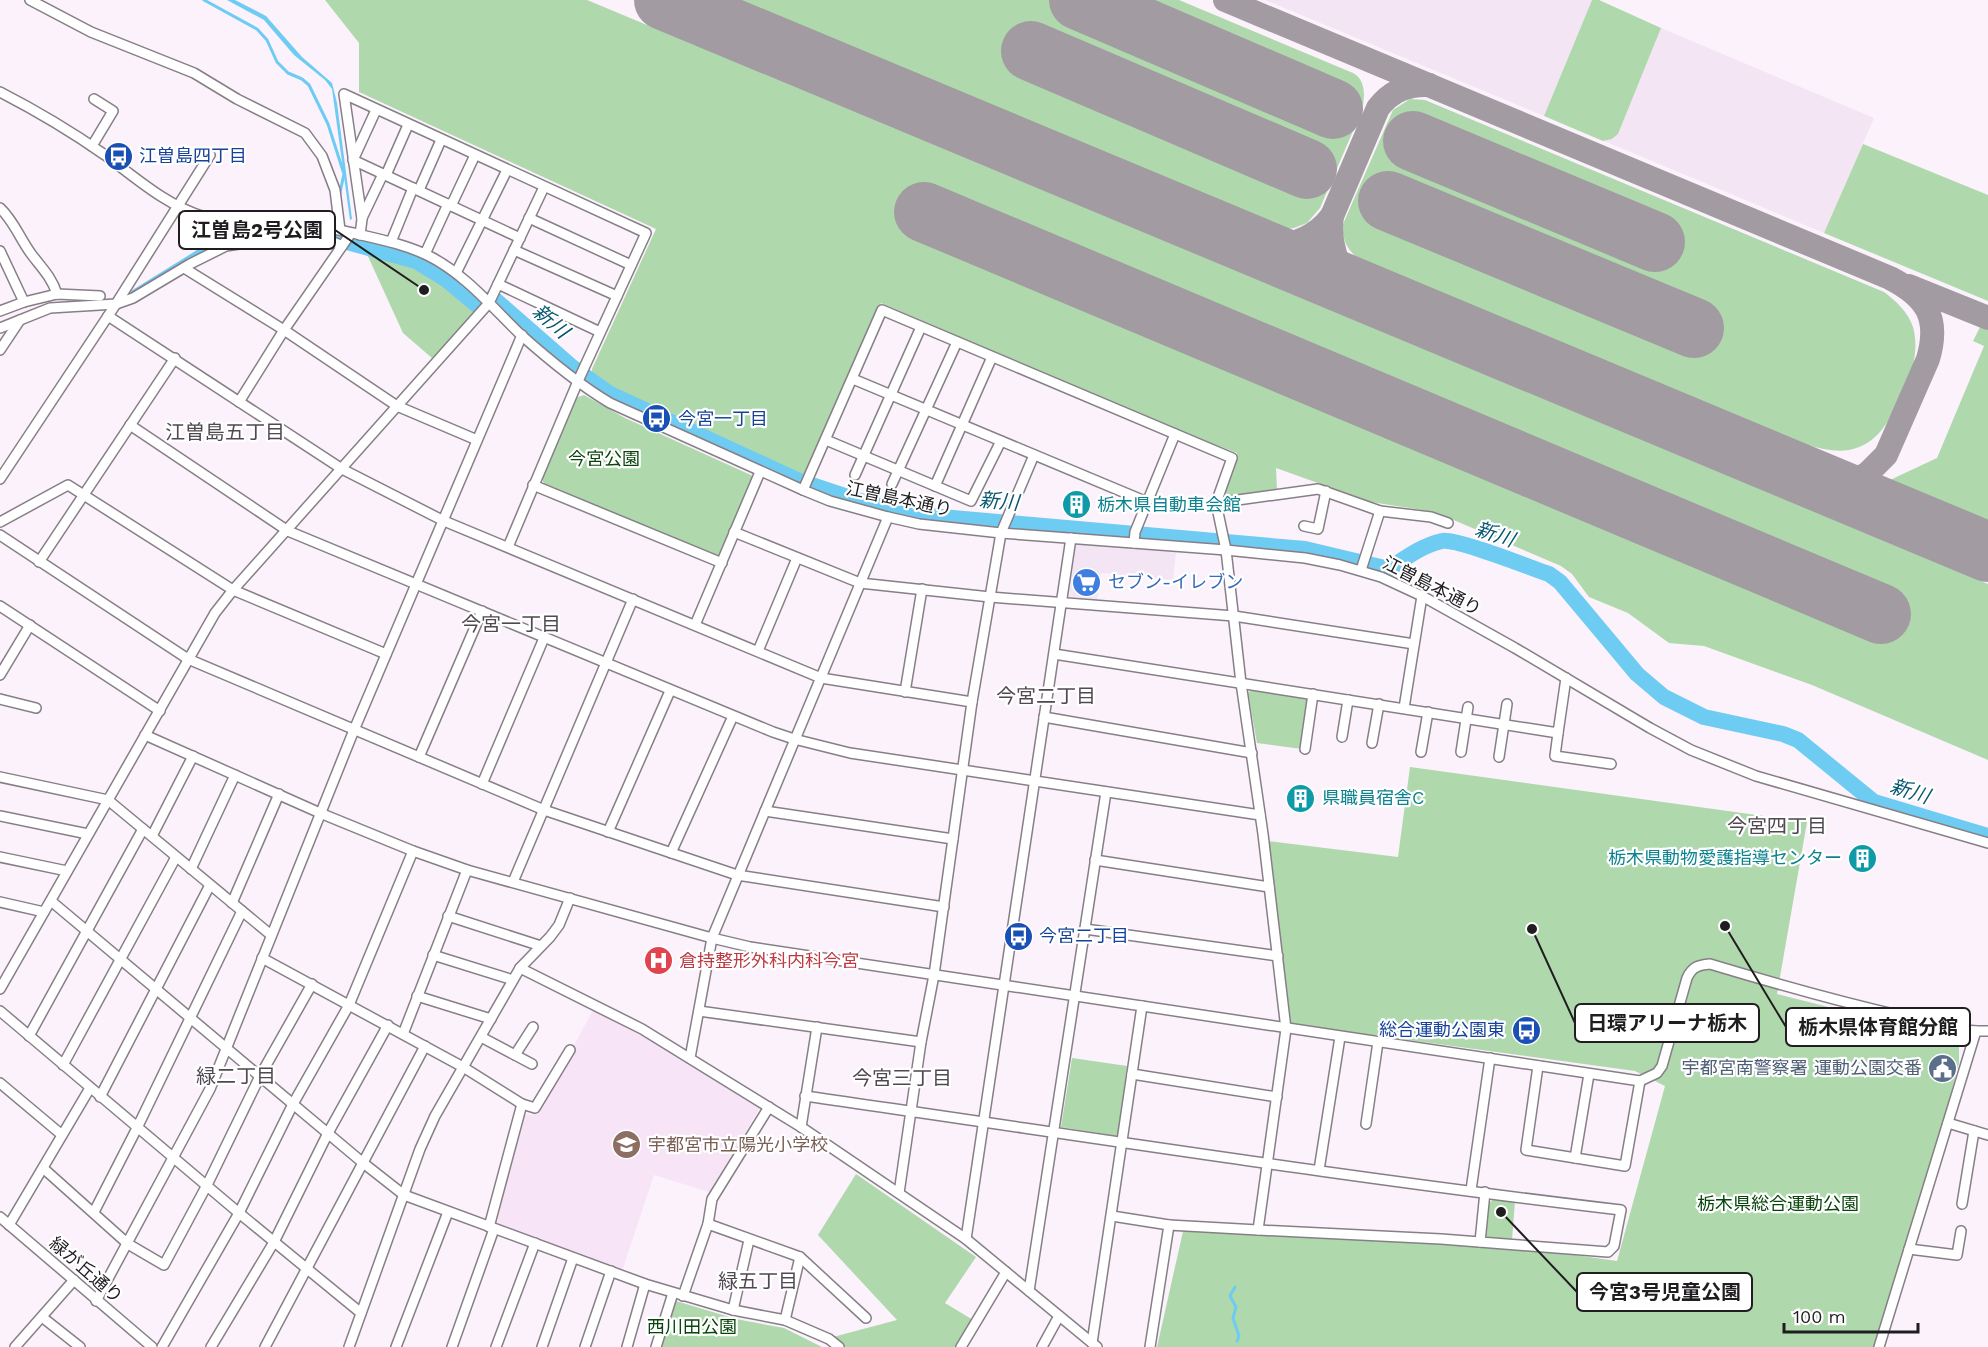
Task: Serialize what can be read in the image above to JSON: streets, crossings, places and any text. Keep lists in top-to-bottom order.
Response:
{
  "streets": {
    "street": ["江曽島本通り", "緑が丘通り"]
  },
  "districts": [
    "江曽島五丁目",
    "今宮一丁目",
    "今宮二丁目",
    "今宮四丁目",
    "緑二丁目",
    "今宮三丁目",
    "緑五丁目"
  ],
  "water": ["新川"],
  "parks": ["今宮公園", "栃木県総合運動公園", "西川田公園"],
  "places": {
    "bus stop": [
      "江曽島四丁目",
      "今宮一丁目",
      "今宮二丁目",
      "総合運動公園東"
    ],
    "other": [
      "江曽島2号公園",
      "栃木県体育館分館",
      "日環アリーナ栃木",
      "今宮3号児童公園"
    ],
    "building": ["栃木県自動車会館", "県職員宿舎C", "栃木県動物愛護指導センター"],
    "supermarket": ["セブン-イレブン"],
    "hospital": ["倉持整形外科内科今宮"],
    "public building": ["宇都宮南警察署 運動公園交番"],
    "school or university": ["宇都宮市立陽光小学校"]
  },
  "scale_bar": "100 m"
}
